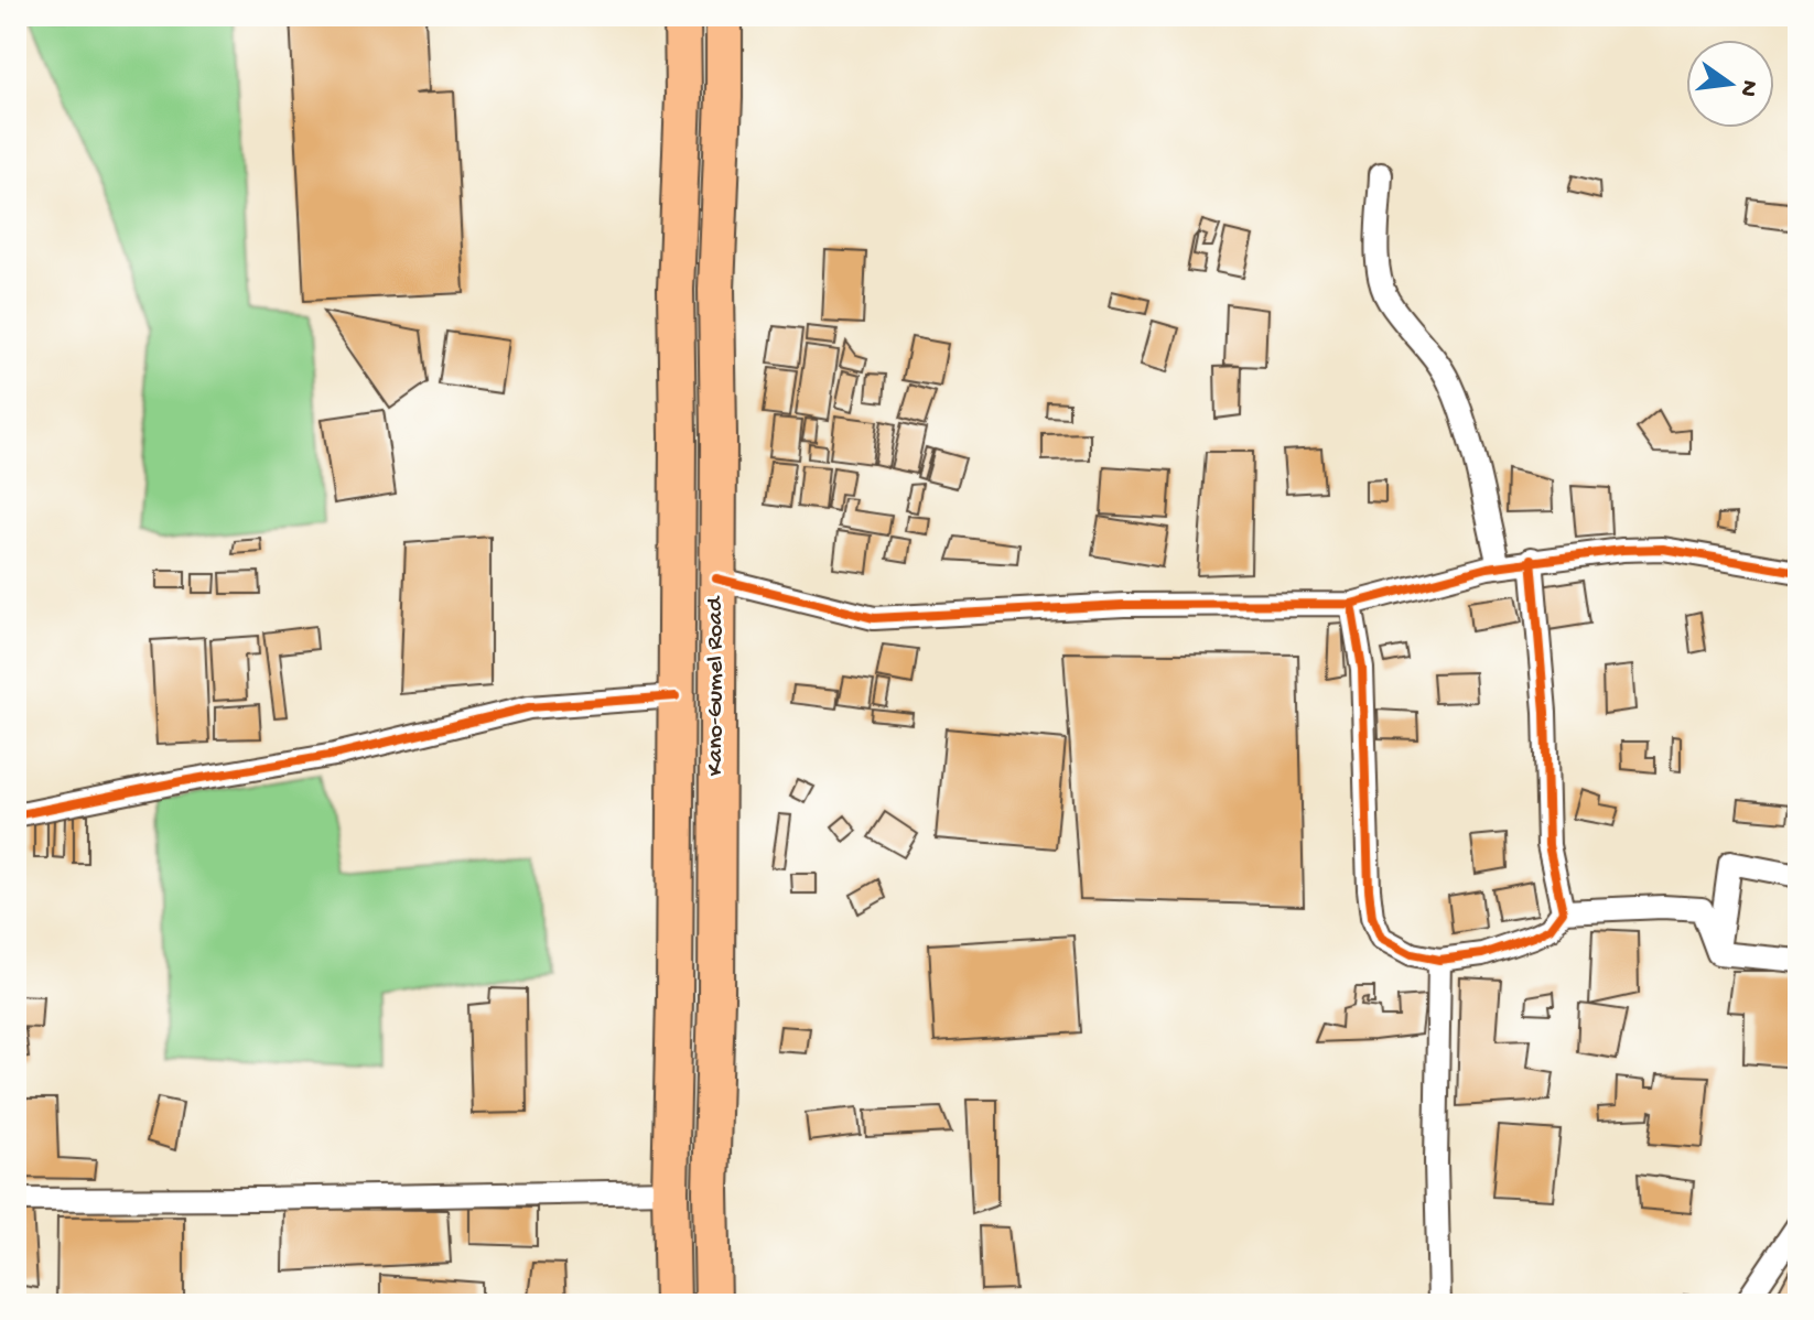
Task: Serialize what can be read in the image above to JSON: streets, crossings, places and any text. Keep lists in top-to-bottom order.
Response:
{
  "streets": {
    "main road": ["Kano-Gumel Road"]
  },
  "north": "right"
}
